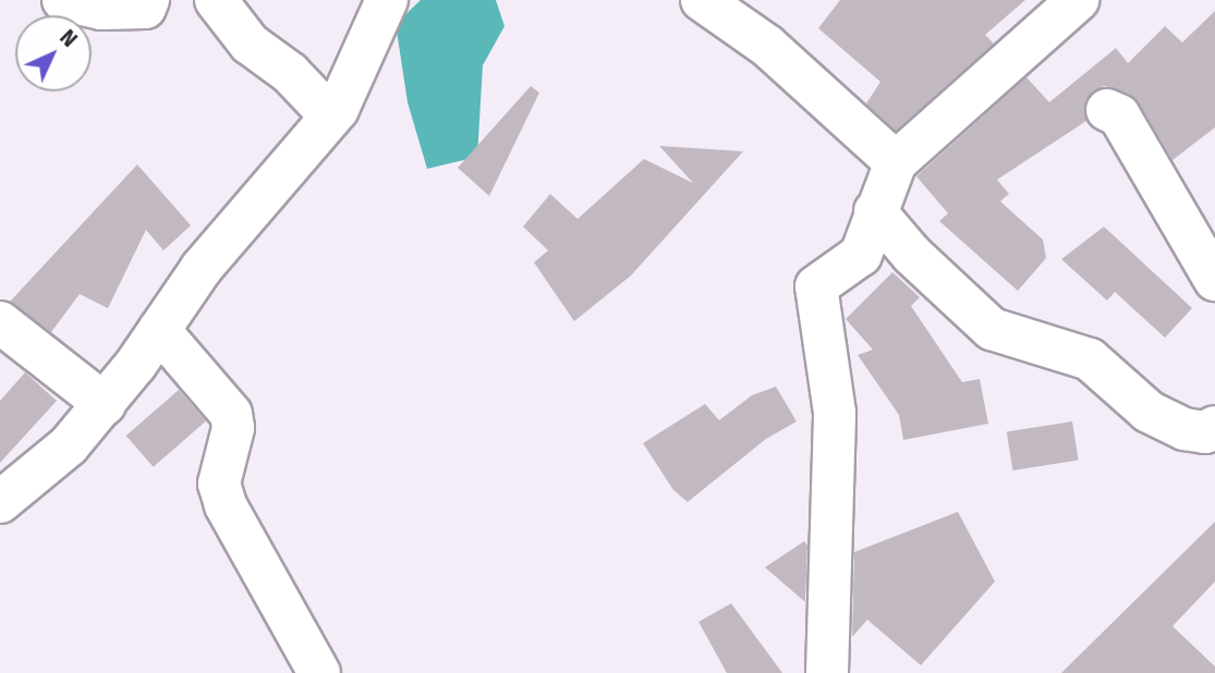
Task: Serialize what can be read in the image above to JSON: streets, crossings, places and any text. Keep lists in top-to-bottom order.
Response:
{
  "north": "top right"
}
